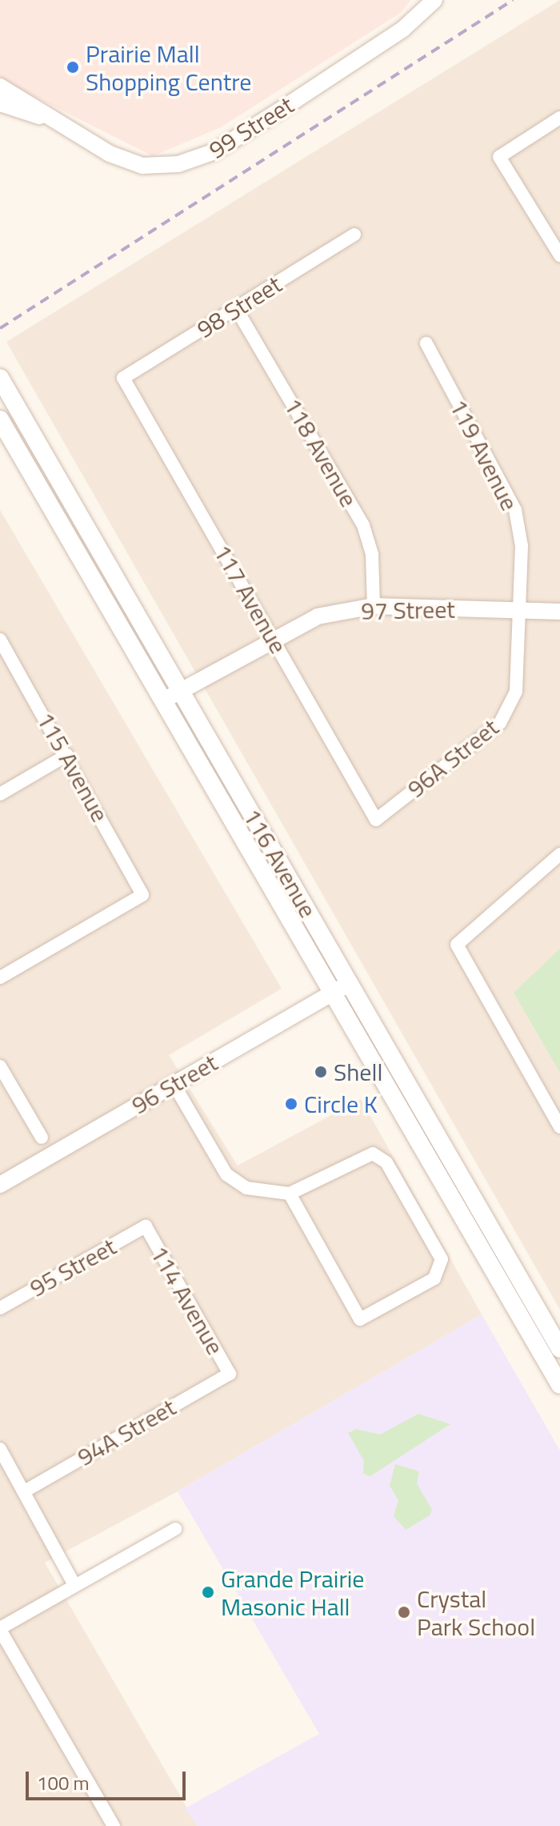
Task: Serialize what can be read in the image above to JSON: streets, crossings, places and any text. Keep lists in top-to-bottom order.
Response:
{
  "streets": {
    "main road": ["116 Avenue"],
    "street": [
      "99 Street",
      "98 Street",
      "118 Avenue",
      "119 Avenue",
      "117 Avenue",
      "97 Street",
      "96A Street",
      "115 Avenue",
      "96 Street",
      "95 Street",
      "114 Avenue",
      "94A Street"
    ]
  },
  "crossings": [
    ["98 Street", "118 Avenue"],
    ["98 Street", "117 Avenue"],
    ["118 Avenue", "97 Street"],
    ["119 Avenue", "97 Street"],
    ["119 Avenue", "96A Street"],
    ["117 Avenue", "97 Street"],
    ["117 Avenue", "96A Street"],
    ["97 Street", "96A Street"],
    ["97 Street", "116 Avenue"],
    ["116 Avenue", "96 Street"],
    ["95 Street", "114 Avenue"],
    ["114 Avenue", "94A Street"]
  ],
  "places": [
    "Prairie Mall Shopping Centre",
    "Shell",
    "Circle K",
    "Grande Prairie Masonic Hall",
    "Crystal Park School"
  ],
  "scale_bar": "100 m"
}
